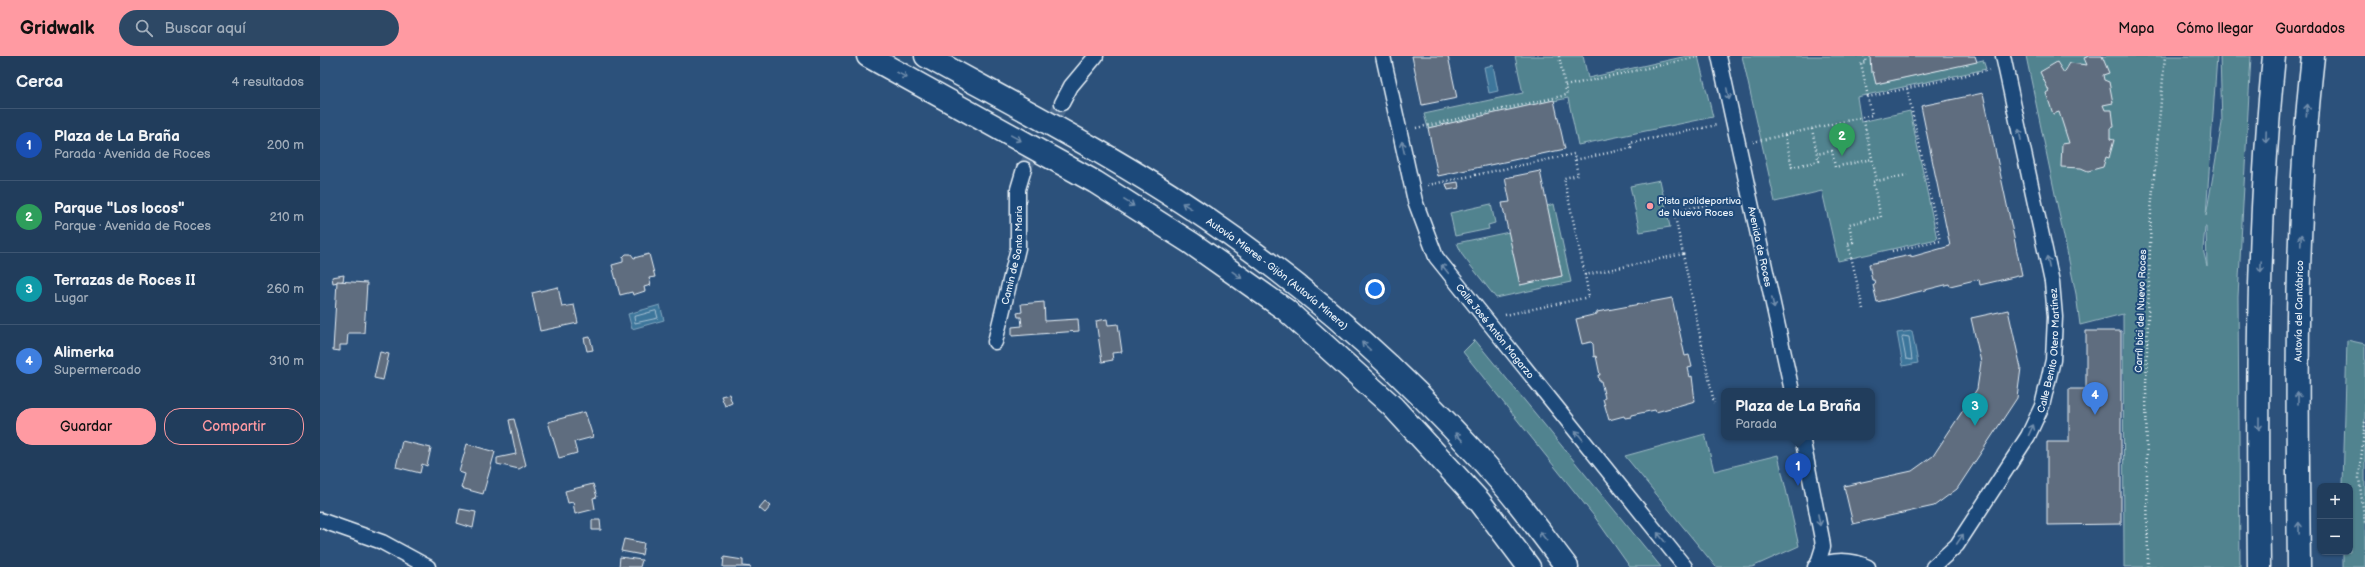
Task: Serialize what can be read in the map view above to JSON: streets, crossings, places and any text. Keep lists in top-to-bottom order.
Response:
{
  "streets": {
    "highway": ["Autovía Mieres - Gijón (Autovía Minera)", "Autovía del Cantábrico"],
    "street": [
      "Avenida de Roces",
      "Camin de Santa Maria",
      "Calle José Antón Magarzo",
      "Calle Benito Otero Martínez"
    ],
    "path": ["Carríl bici del Nuevo Roces"]
  },
  "one_way": ["Avenida de Roces", "Calle José Antón Magarzo", "Calle Benito Otero Martínez"],
  "places": ["Pista polideportiva de Nuevo Roces"],
  "page": {
    "header": "Gridwalk",
    "search": "Buscar aquí",
    "nav": ["Mapa", "Cómo llegar", "Guardados"],
    "heading": ["Cerca", "4 resultados"],
    "list": [
      {
        "mark": "1",
        "name": "Plaza de La Braña",
        "note": "Parada · Avenida de Roces",
        "value": "200 m"
      },
      {
        "mark": "2",
        "name": "Parque \"Los locos\"",
        "note": "Parque · Avenida de Roces",
        "value": "210 m"
      },
      {
        "mark": "3",
        "name": "Terrazas de Roces II",
        "note": "Lugar",
        "value": "260 m"
      },
      {
        "mark": "4",
        "name": "Alimerka",
        "note": "Supermercado",
        "value": "310 m"
      }
    ],
    "pins": [
      "2",
      "4",
      "3",
      "1"
    ],
    "popup": ["Plaza de La Braña", "Parada"],
    "buttons": ["Guardar", "Compartir"],
    "map_buttons": ["+", "−"]
  }
}
